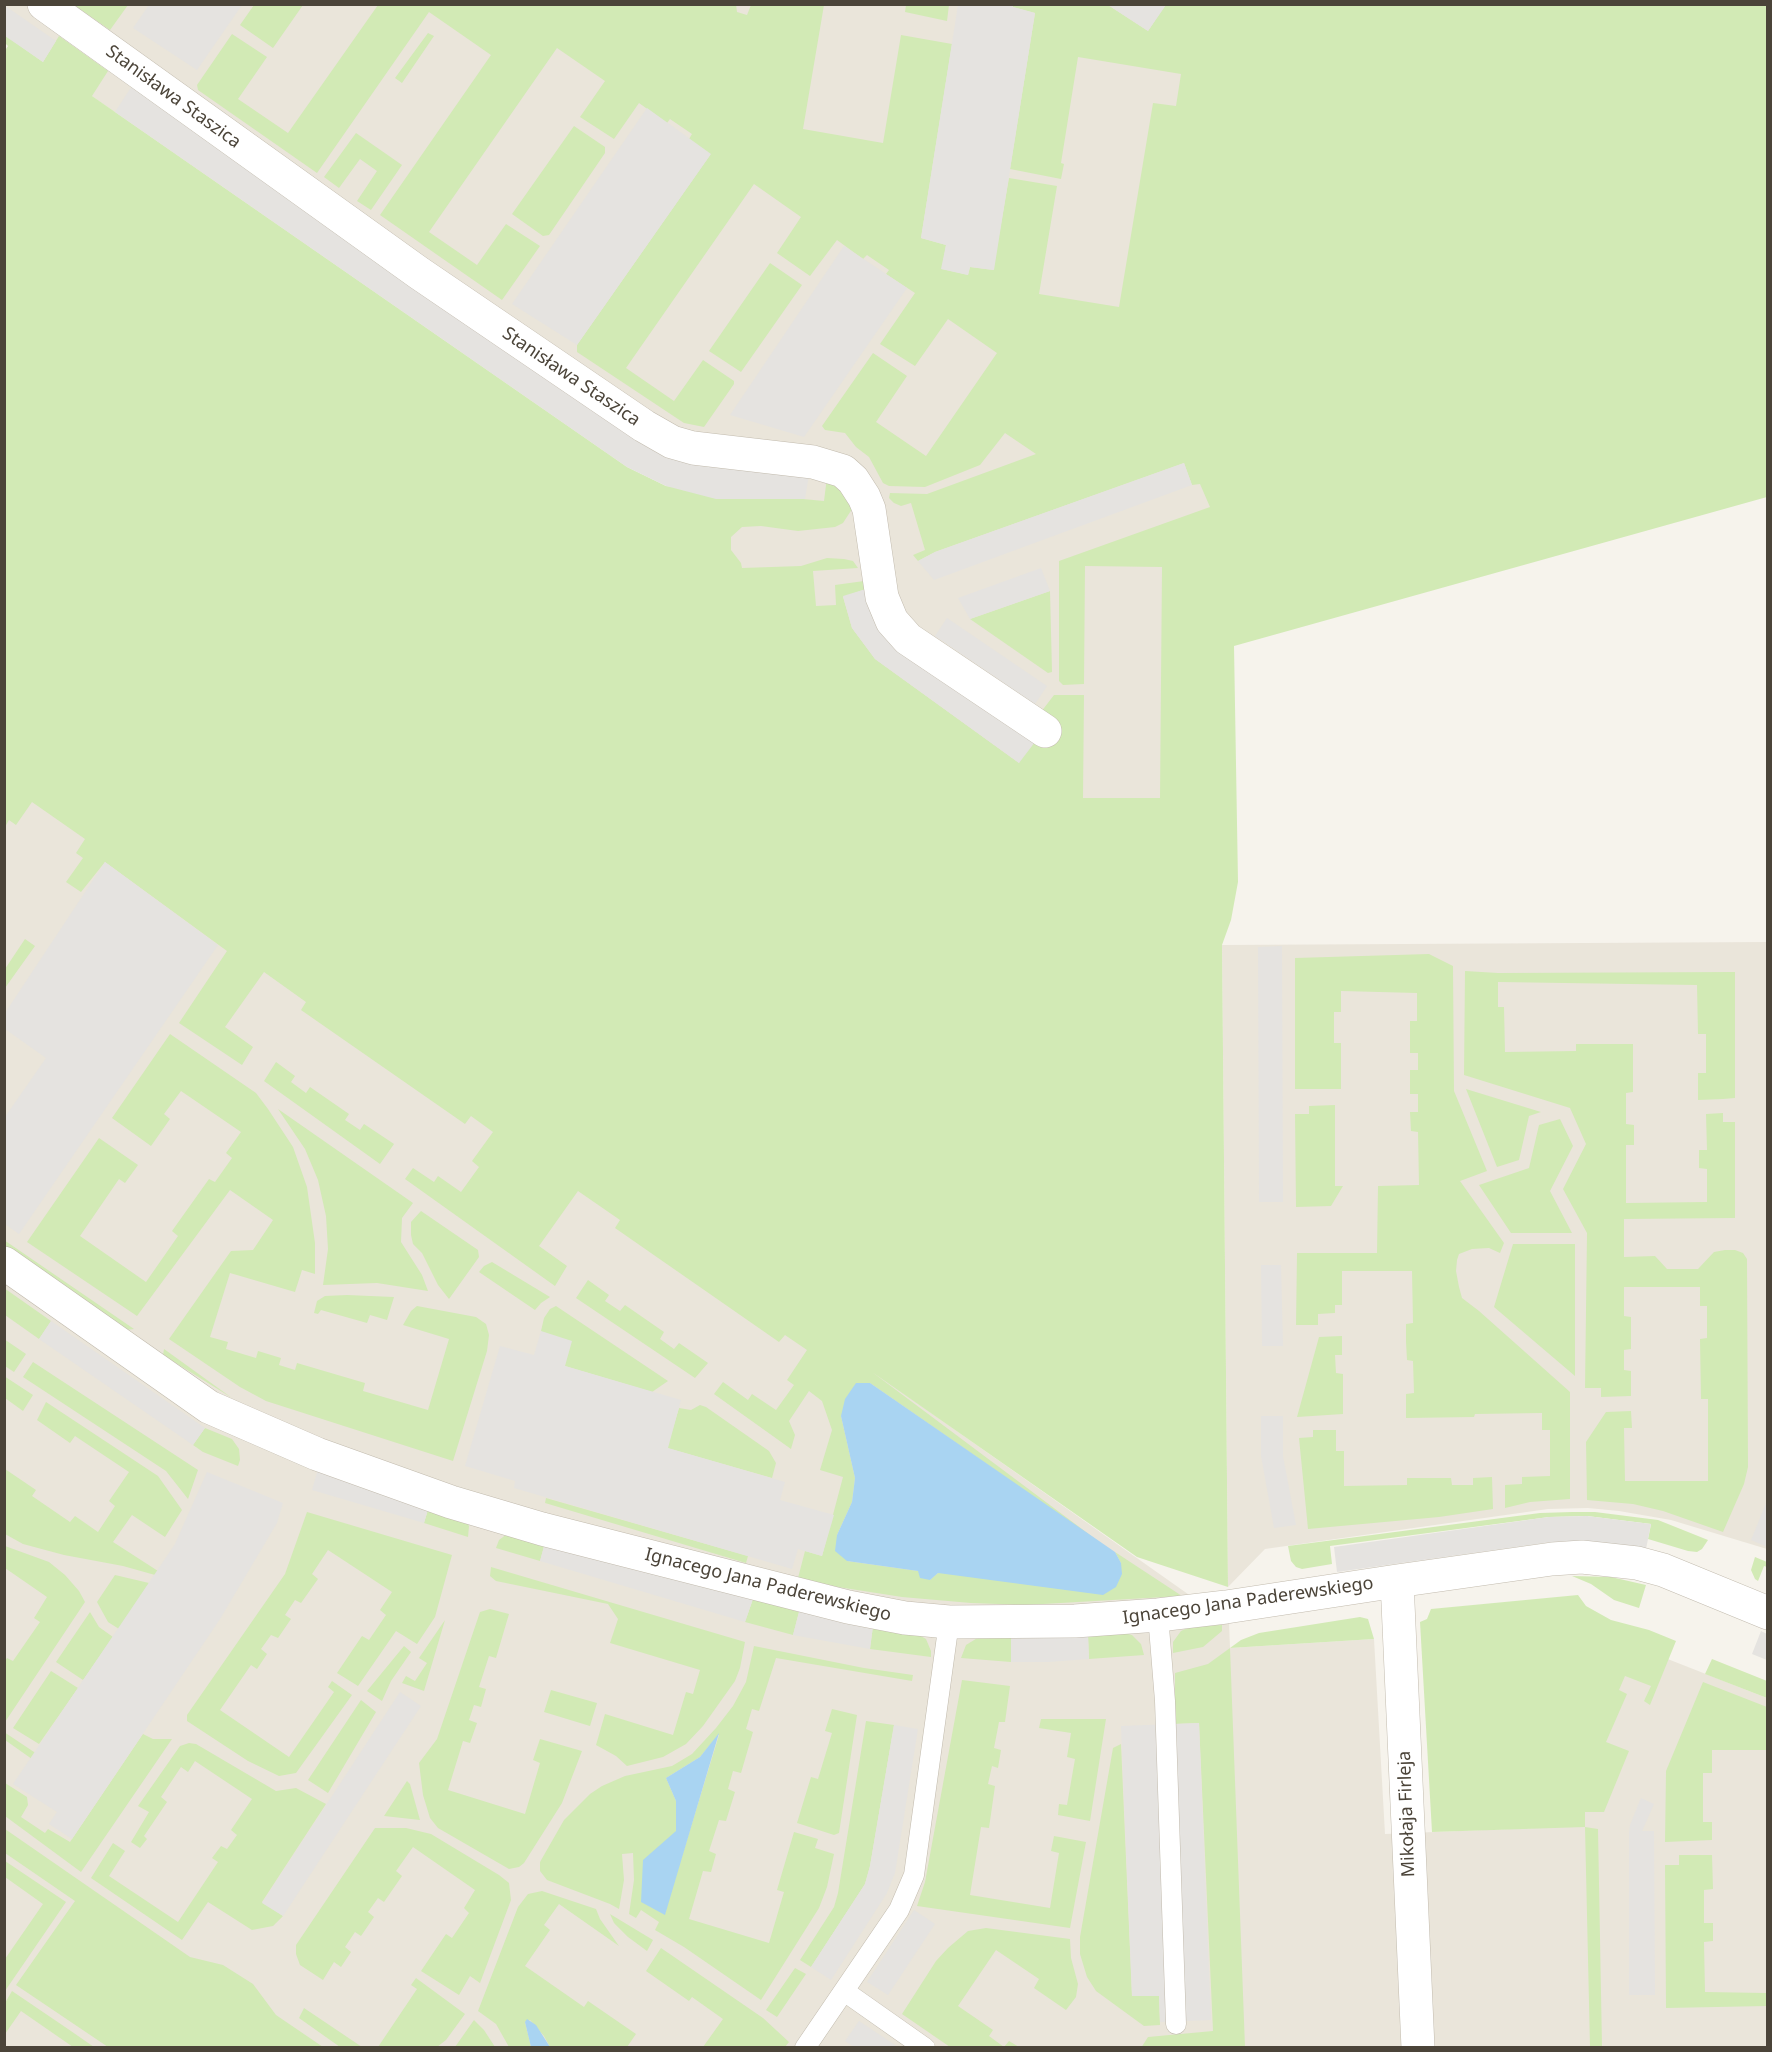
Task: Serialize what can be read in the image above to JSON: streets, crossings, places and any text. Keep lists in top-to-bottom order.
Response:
{
  "streets": {
    "street": ["Stanisława Staszica", "Ignacego Jana Paderewskiego", "Mikołaja Firleja"]
  },
  "crossings": [
    ["Ignacego Jana Paderewskiego", "Mikołaja Firleja"]
  ]
}
